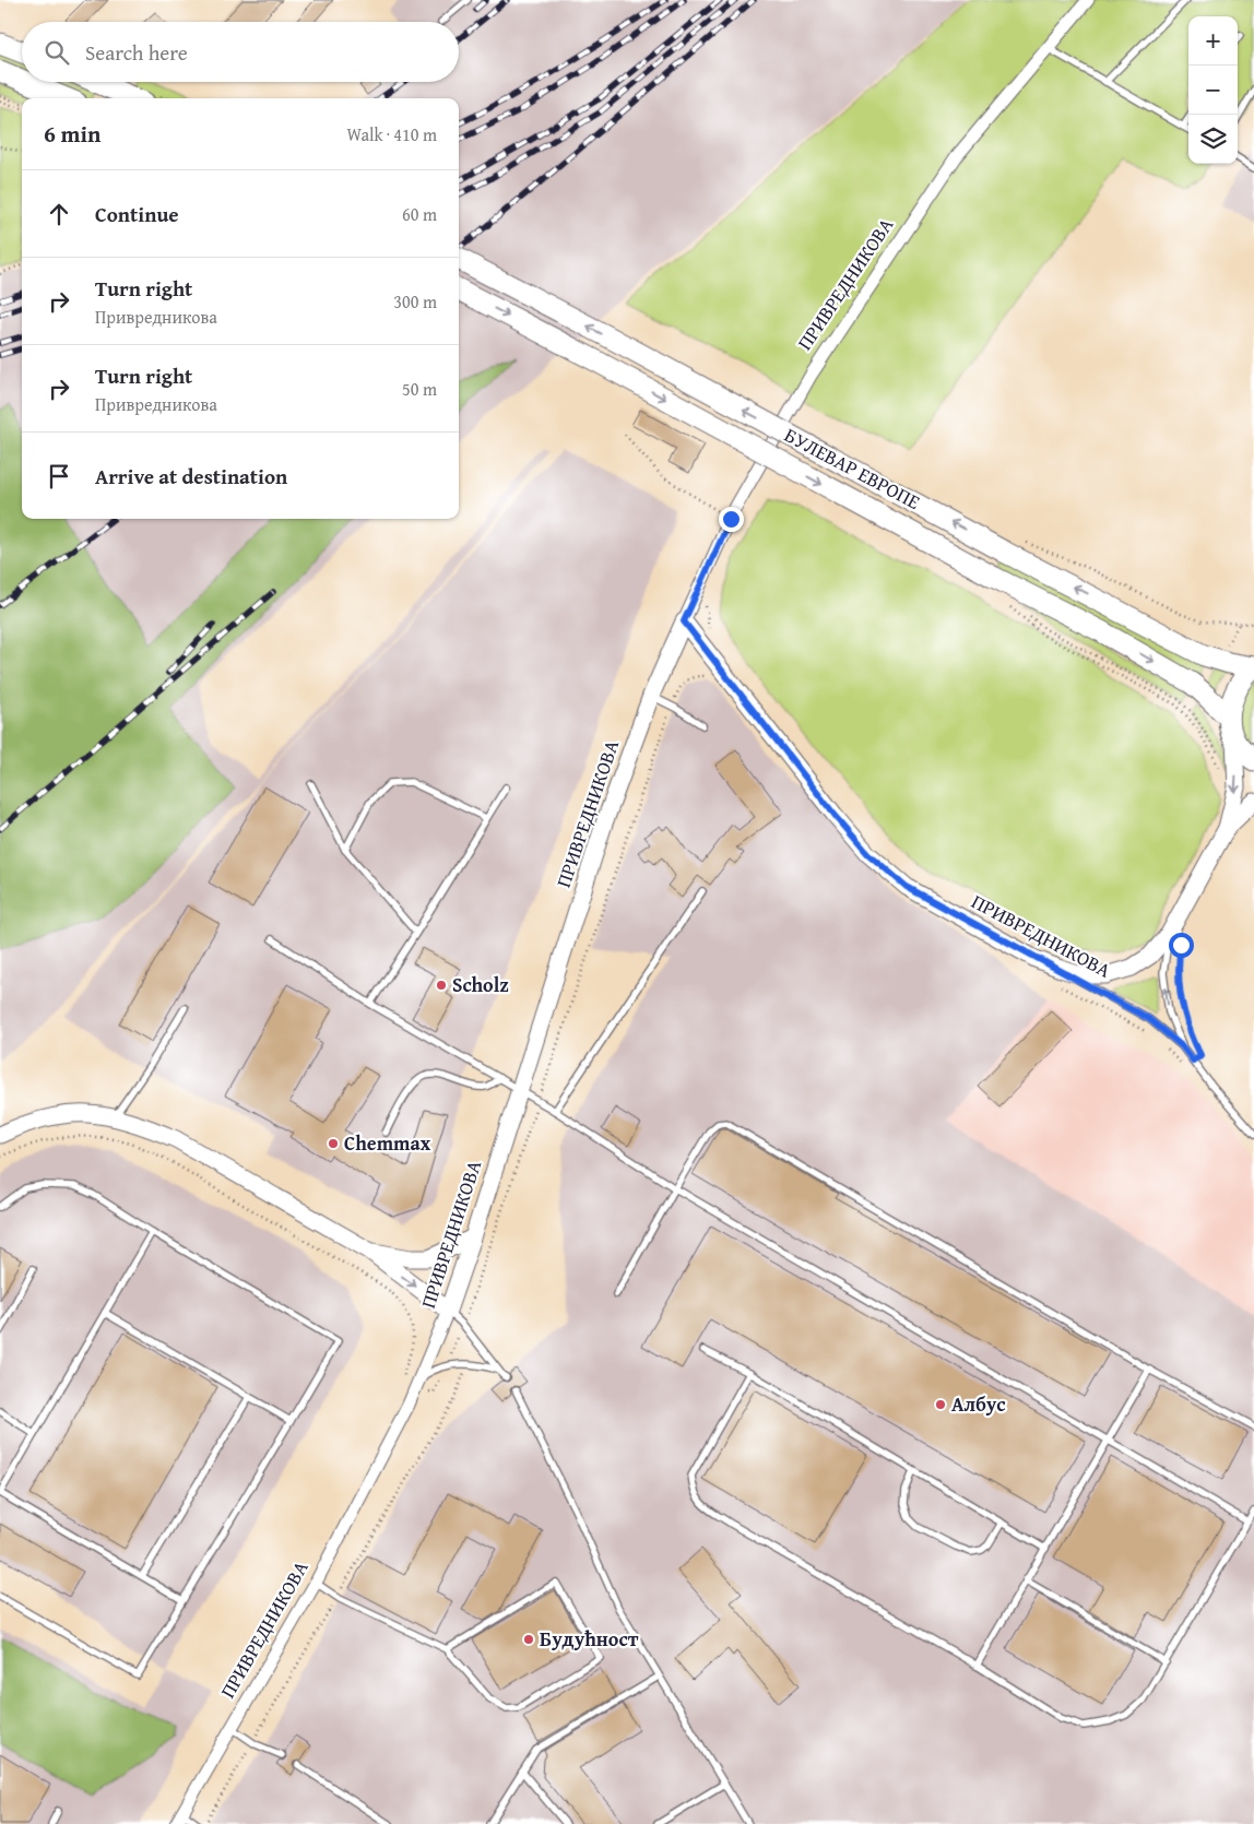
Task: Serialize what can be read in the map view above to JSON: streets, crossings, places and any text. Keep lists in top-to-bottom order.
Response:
{
  "streets": {
    "main road": ["БУЛЕВАР ЕВРОПЕ"],
    "street": ["ПРИВРЕДНИКОВА"]
  },
  "places": [
    "Scholz",
    "Chemmax",
    "Албус",
    "Будућност"
  ],
  "page": {
    "map_buttons": ["+", "−"],
    "search": "Search here",
    "heading": ["6 min", "Walk · 410 m"],
    "list": [
      ["Continue", "60 m"],
      ["Turn right", "Привредникова", "300 m"],
      ["Turn right", "Привредникова", "50 m"],
      "Arrive at destination"
    ]
  }
}
